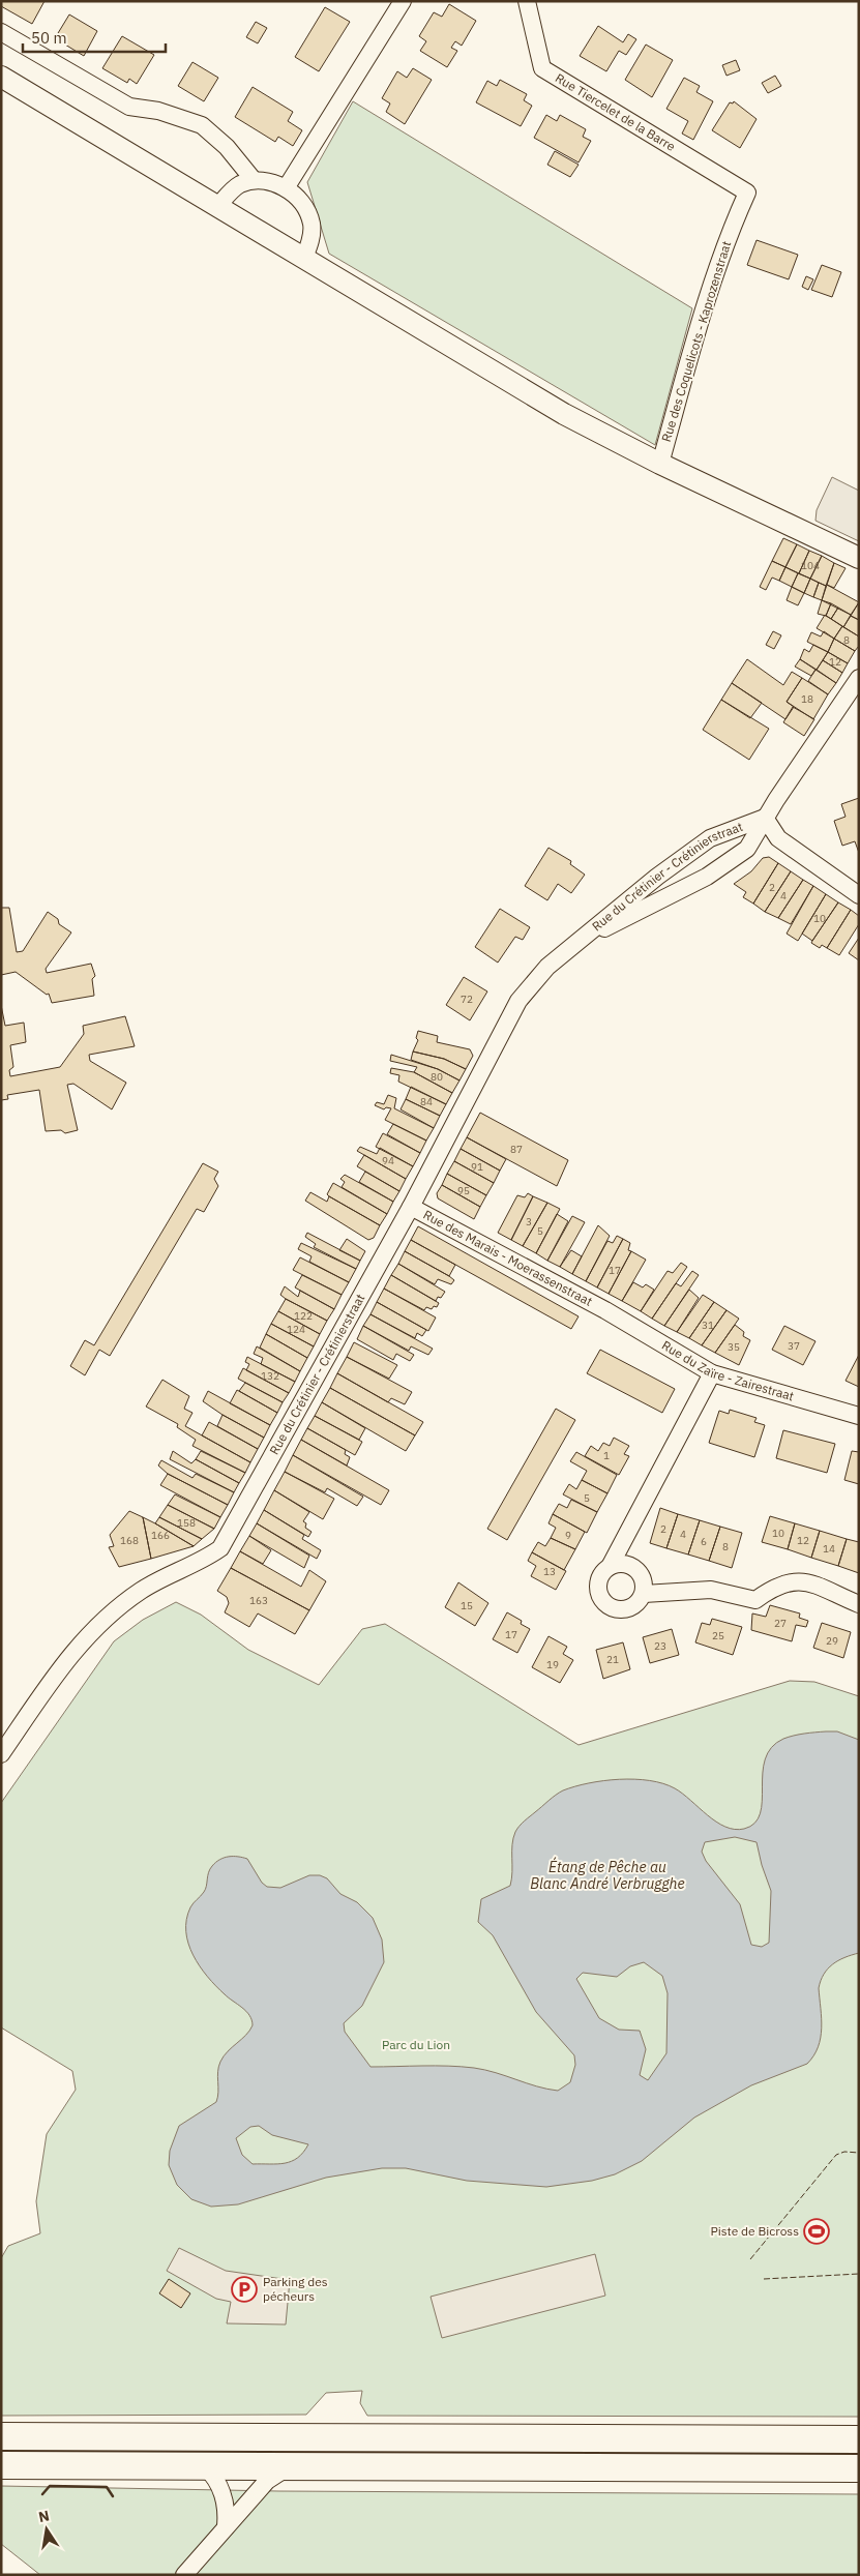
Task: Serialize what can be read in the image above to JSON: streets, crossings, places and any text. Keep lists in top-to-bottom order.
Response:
{
  "streets": {
    "street": [
      "Rue Tiercelet de la Barre",
      "Rue des Coquelicots - Kaprozenstraat",
      "Rue du Crétinier - Crétinierstraat",
      "Rue des Marais - Moerassenstraat",
      "Rue du Zaïre - Zairestraat"
    ]
  },
  "crossings": [
    ["Rue Tiercelet de la Barre", "Rue des Coquelicots - Kaprozenstraat"],
    ["Rue du Crétinier - Crétinierstraat", "Rue des Marais - Moerassenstraat"],
    ["Rue des Marais - Moerassenstraat", "Rue du Zaïre - Zairestraat"]
  ],
  "water": ["Étang de Pêche au Blanc André Verbrugghe"],
  "parks": ["Parc du Lion"],
  "places": {
    "sports": ["Piste de Bicross"],
    "parking": ["Parking des pécheurs"]
  },
  "house_numbers": [
    "104",
    "8",
    "12",
    "18",
    "2",
    "4",
    "10",
    "72",
    "80",
    "84",
    "87",
    "94",
    "91",
    "95",
    "3",
    "5",
    "17",
    "122",
    "31",
    "124",
    "37",
    "35",
    "132",
    "1",
    "5",
    "158",
    "2",
    "10",
    "4",
    "166",
    "9",
    "168",
    "12",
    "6",
    "8",
    "14",
    "13",
    "163",
    "15",
    "27",
    "17",
    "25",
    "29",
    "23",
    "21",
    "19"
  ],
  "scale_bar": "50 m",
  "north": "top"
}
